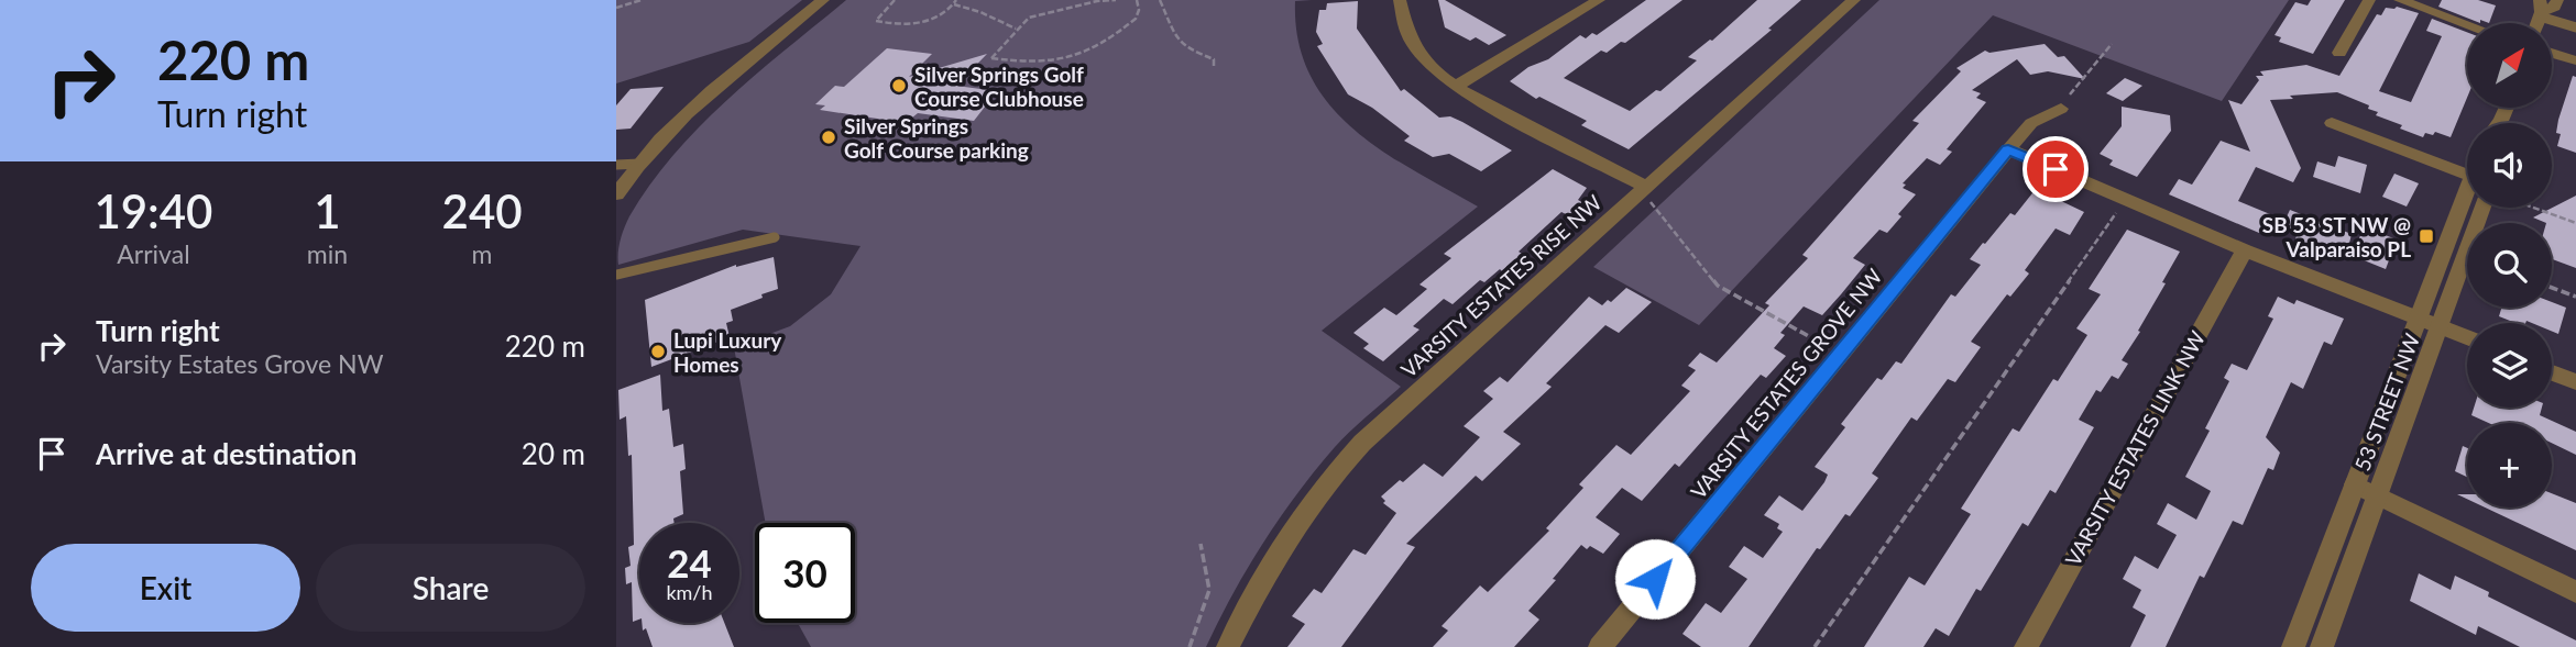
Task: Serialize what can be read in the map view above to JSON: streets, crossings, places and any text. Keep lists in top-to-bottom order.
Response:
{
  "streets": {
    "street": [
      "VARSITY ESTATES RISE NW",
      "VARSITY ESTATES GROVE NW",
      "53 STREET NW",
      "VARSITY ESTATES LINK NW"
    ]
  },
  "places": {
    "other": ["Silver Springs Golf Course Clubhouse", "Silver Springs Golf Course parking", "Lupi Luxury Homes"],
    "transit": ["SB 53 ST NW @ Valparaiso PL"]
  },
  "north": "top right",
  "page": {
    "turn": ["220 m", "Turn right"],
    "map_buttons": "+",
    "eta": [
      "19:40",
      "Arrival",
      "1",
      "min",
      "240",
      "m"
    ],
    "list": [
      {
        "name": "Turn right",
        "note": "Varsity Estates Grove NW",
        "value": "220 m"
      },
      {
        "name": "Arrive at destination",
        "value": "20 m"
      }
    ],
    "speed": "24 km/h",
    "limit": "30",
    "buttons": ["Exit", "Share"]
  }
}
